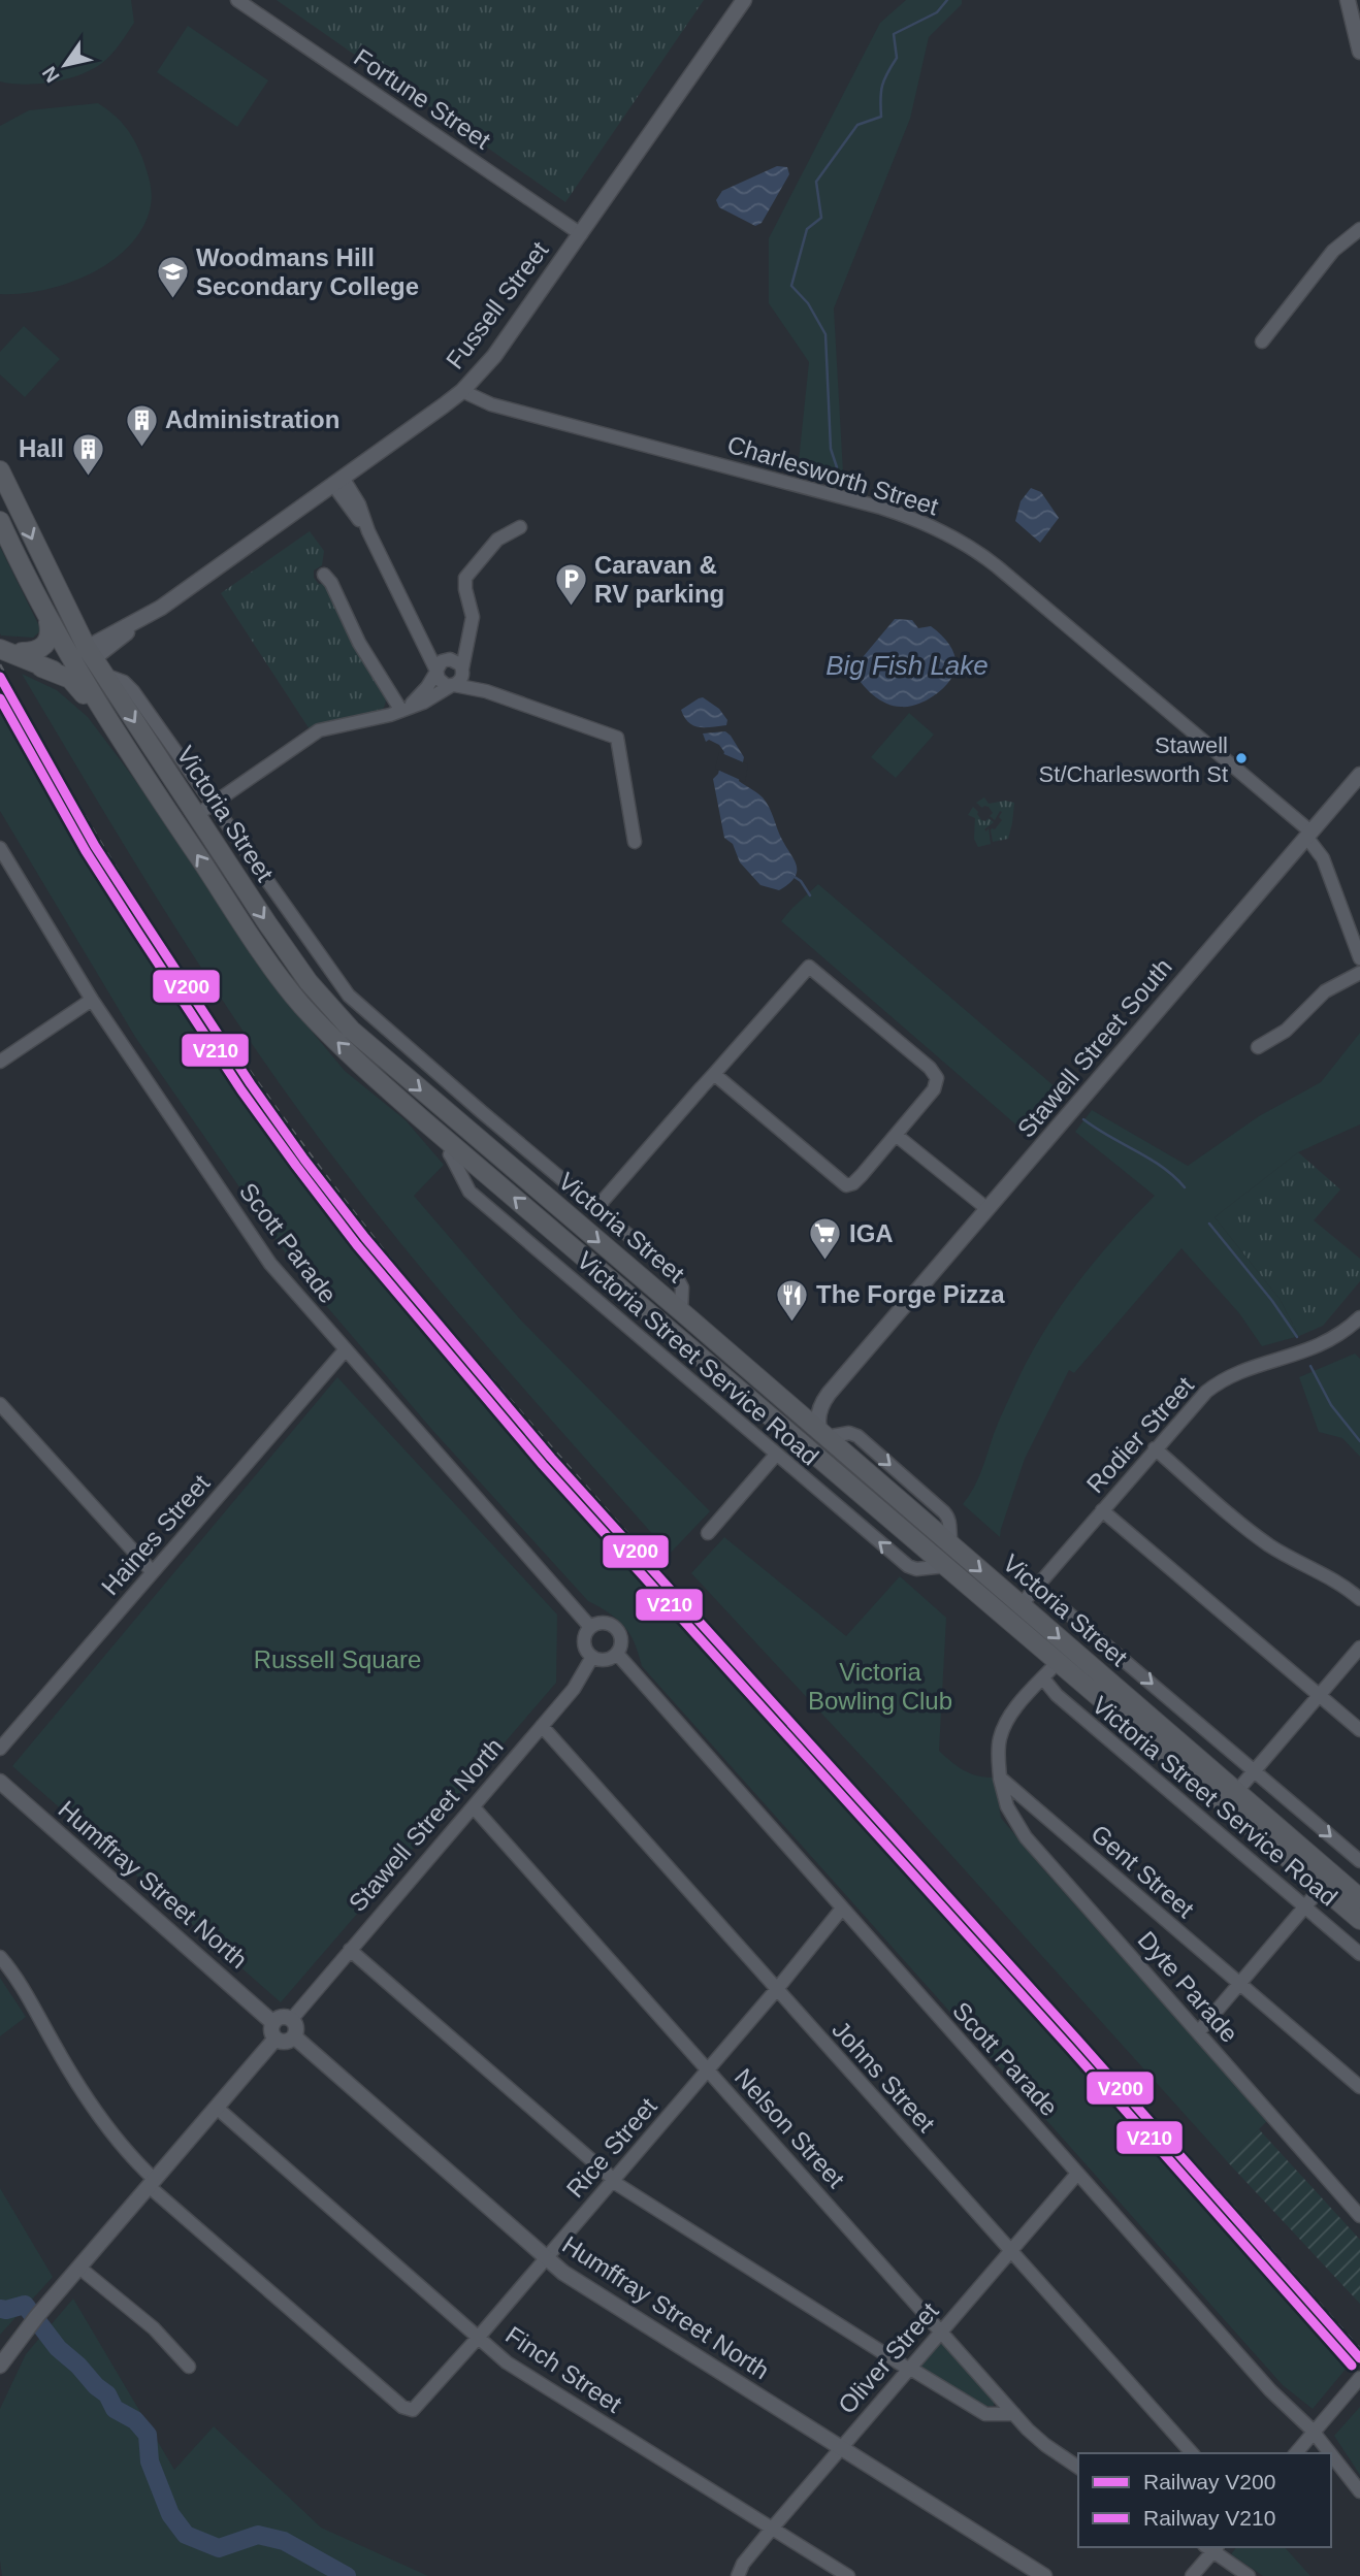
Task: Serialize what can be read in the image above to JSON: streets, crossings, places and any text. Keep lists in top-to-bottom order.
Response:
{
  "streets": {
    "main road": ["Victoria Street"],
    "street": [
      "Fortune Street",
      "Fussell Street",
      "Charlesworth Street",
      "Stawell Street South",
      "Scott Parade",
      "Victoria Street Service Road",
      "Rodier Street",
      "Haines Street",
      "Stawell Street North",
      "Gent Street",
      "Humffray Street North",
      "Dyte Parade",
      "Johns Street",
      "Nelson Street",
      "Rice Street",
      "Oliver Street",
      "Finch Street"
    ]
  },
  "crossings": [
    ["Fortune Street", "Fussell Street"],
    ["Fussell Street", "Charlesworth Street"],
    ["Fussell Street", "Victoria Street"],
    ["Fussell Street", "Victoria Street Service Road"],
    ["Charlesworth Street", "Stawell Street South"],
    ["Victoria Street", "Stawell Street South"],
    ["Victoria Street", "Victoria Street Service Road"],
    ["Victoria Street", "Rodier Street"],
    ["Scott Parade", "Haines Street"],
    ["Scott Parade", "Stawell Street North"],
    ["Scott Parade", "Rice Street"],
    ["Scott Parade", "Oliver Street"],
    ["Victoria Street Service Road", "Rodier Street"],
    ["Stawell Street North", "Humffray Street North"],
    ["Stawell Street North", "Johns Street"],
    ["Stawell Street North", "Nelson Street"],
    ["Gent Street", "Dyte Parade"],
    ["Humffray Street North", "Rice Street"],
    ["Humffray Street North", "Oliver Street"],
    ["Johns Street", "Rice Street"],
    ["Johns Street", "Oliver Street"],
    ["Nelson Street", "Rice Street"],
    ["Nelson Street", "Oliver Street"],
    ["Rice Street", "Finch Street"],
    ["Oliver Street", "Finch Street"]
  ],
  "water": ["Big Fish Lake"],
  "parks": ["Russell Square", "Victoria Bowling Club"],
  "places": {
    "school or university": ["Woodmans Hill Secondary College"],
    "building": ["Administration", "Hall"],
    "parking": ["Caravan & RV parking"],
    "other": ["Stawell St/Charlesworth St"],
    "supermarket": ["IGA"],
    "restaurant": ["The Forge Pizza"]
  },
  "lines": ["rail line V200", "rail line V210"],
  "legend": ["Railway V200", "Railway V210"],
  "north": "bottom left"
}
